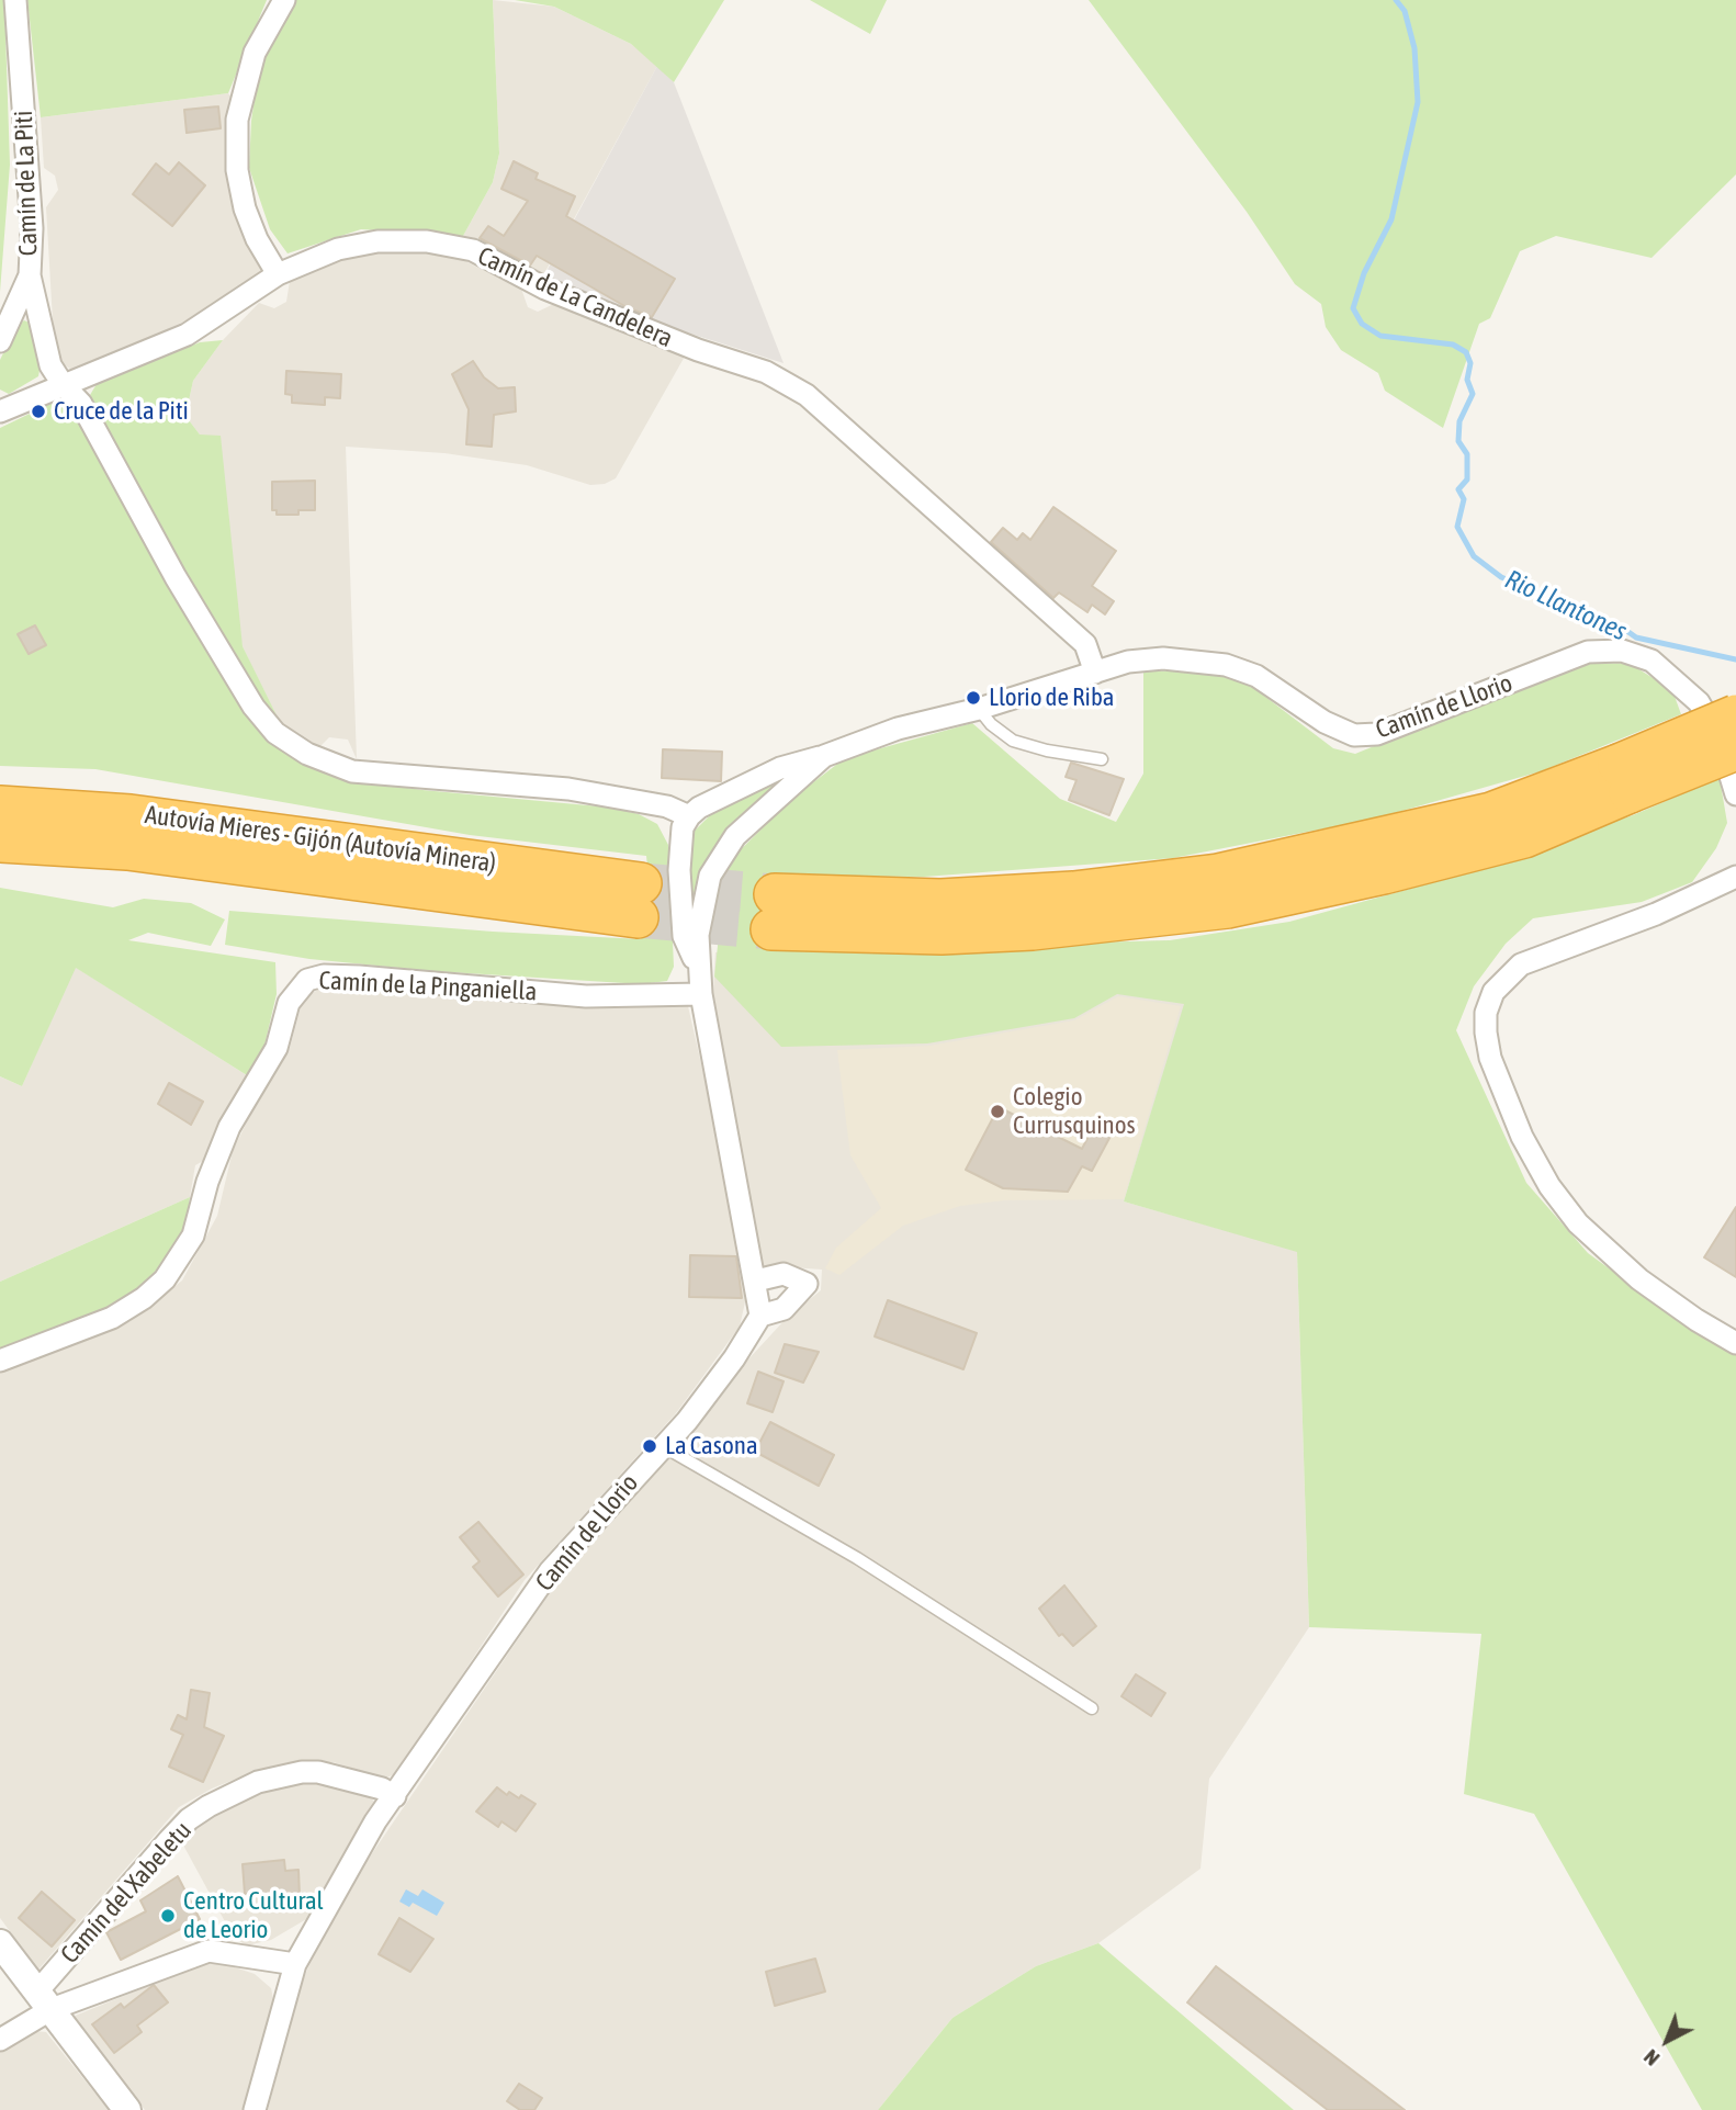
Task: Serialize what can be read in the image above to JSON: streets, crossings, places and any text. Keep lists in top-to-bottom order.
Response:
{
  "streets": {
    "highway": ["Autovía Mieres - Gijón (Autovía Minera)"],
    "street": [
      "Camín de La Piti",
      "Camín de La Candelera",
      "Camín de Llorio",
      "Camín de la Pinganiella",
      "Camín del Xabeletu"
    ]
  },
  "crossings": [
    ["Camín de La Piti", "Camín de La Candelera"],
    ["Camín de La Candelera", "Camín de Llorio"],
    ["Camín de Llorio", "Camín de la Pinganiella"],
    ["Camín de Llorio", "Camín del Xabeletu"]
  ],
  "water": ["Rio Llantones"],
  "places": [
    "Cruce de la Piti",
    "Llorio de Riba",
    "Colegio Currusquinos",
    "La Casona",
    "Centro Cultural de Leorio"
  ],
  "north": "bottom left"
}
